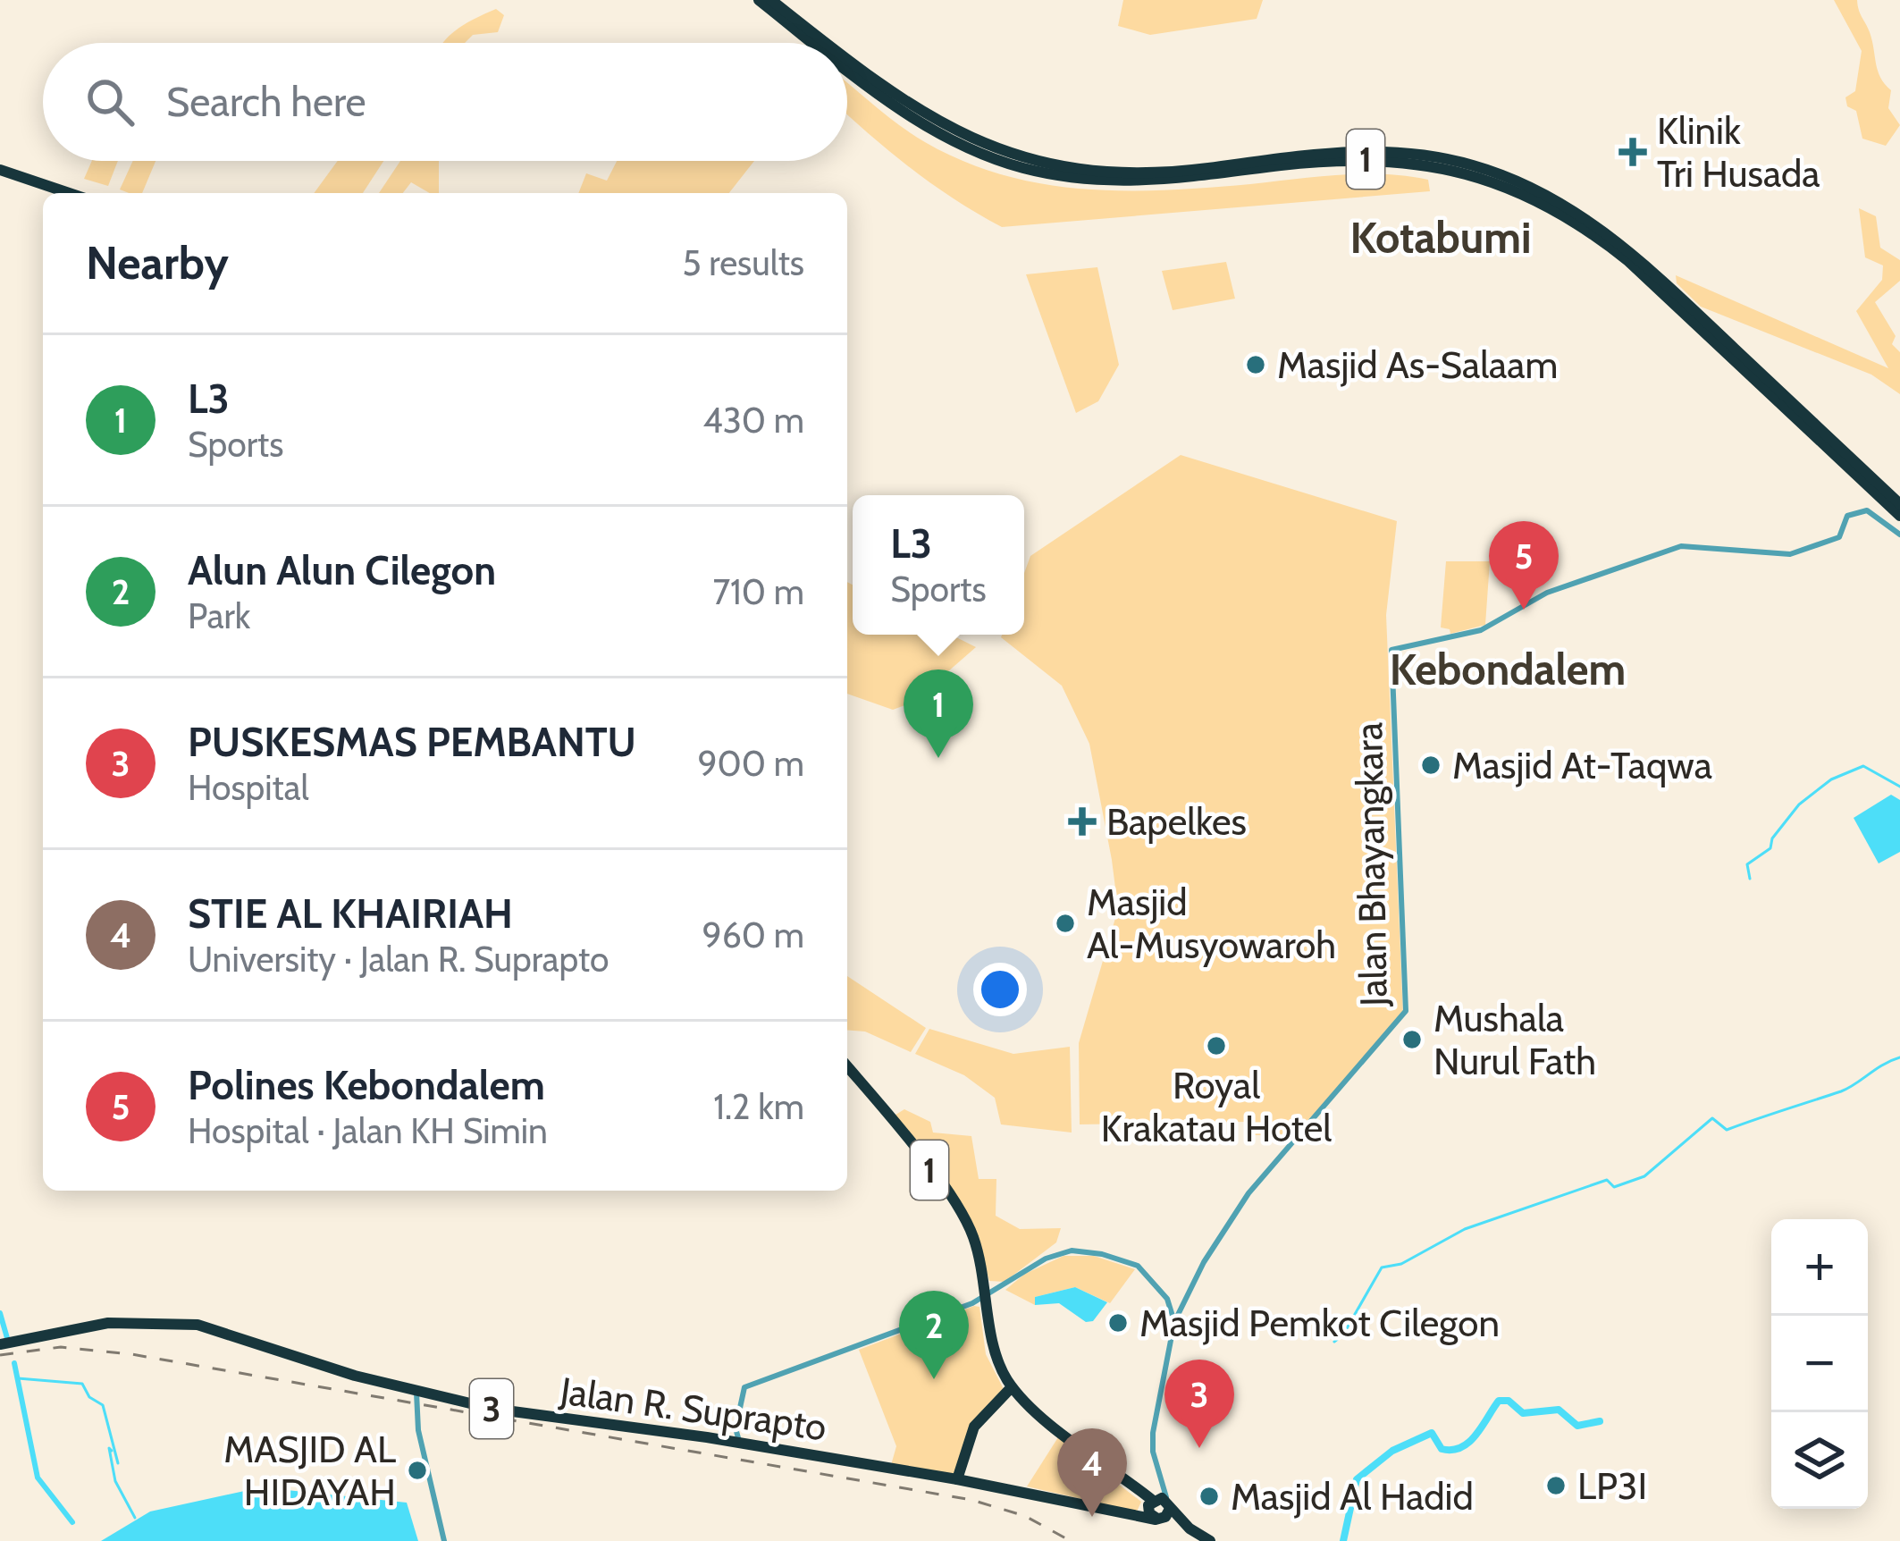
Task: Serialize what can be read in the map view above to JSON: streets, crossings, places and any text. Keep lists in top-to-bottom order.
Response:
{
  "streets": {
    "highway": ["1", "3", "Jalan R. Suprapto"],
    "street": ["Jalan Bhayangkara"]
  },
  "crossings": [
    ["1", "Jalan Bhayangkara"],
    ["1", "Jalan R. Suprapto"],
    ["Jalan Bhayangkara", "Jalan R. Suprapto"]
  ],
  "districts": ["Kotabumi", "Kebondalem"],
  "places": {
    "health": ["Klinik Tri Husada", "Bapelkes"],
    "other": [
      "Masjid As-Salaam",
      "Masjid At-Taqwa",
      "Masjid Al-Musyowaroh",
      "Mushala Nurul Fath",
      "Royal Krakatau Hotel",
      "Masjid Pemkot Cilegon",
      "MASJID AL HIDAYAH",
      "LP3I",
      "Masjid Al Hadid"
    ]
  },
  "page": {
    "search": "Search here",
    "heading": ["Nearby", "5 results"],
    "list": [
      {
        "mark": "1",
        "name": "L3",
        "note": "Sports",
        "value": "430 m"
      },
      {
        "mark": "2",
        "name": "Alun Alun Cilegon",
        "note": "Park",
        "value": "710 m"
      },
      {
        "mark": "3",
        "name": "PUSKESMAS PEMBANTU",
        "note": "Hospital",
        "value": "900 m"
      },
      {
        "mark": "4",
        "name": "STIE AL KHAIRIAH",
        "note": "University · Jalan R. Suprapto",
        "value": "960 m"
      },
      {
        "mark": "5",
        "name": "Polines Kebondalem",
        "note": "Hospital · Jalan KH Simin",
        "value": "1.2 km"
      }
    ],
    "popup": ["L3", "Sports"],
    "pins": [
      "5",
      "1",
      "2",
      "3",
      "4"
    ],
    "map_buttons": ["+", "−"]
  }
}
